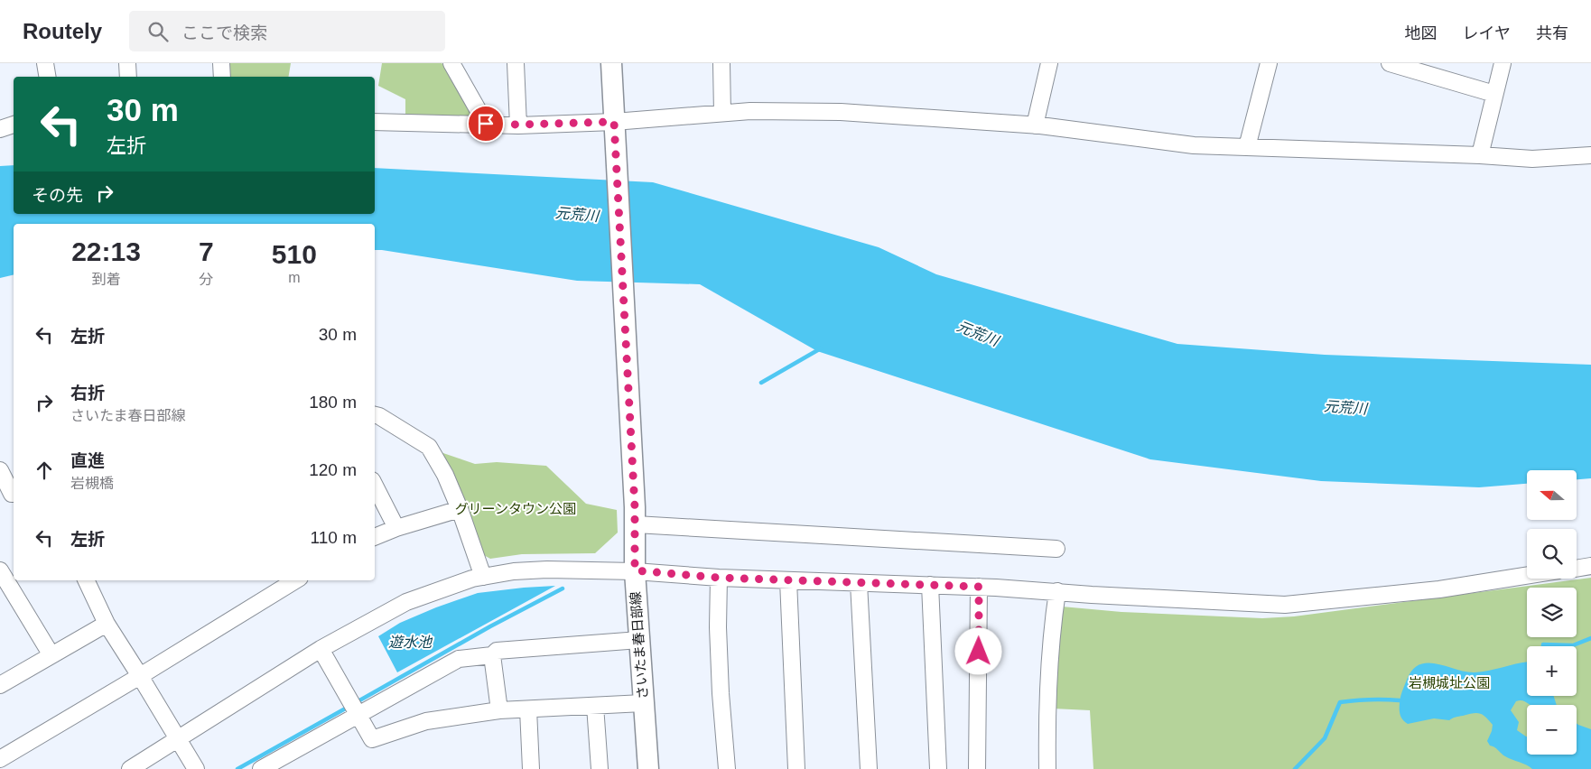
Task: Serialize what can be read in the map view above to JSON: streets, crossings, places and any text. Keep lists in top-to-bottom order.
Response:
{
  "streets": {
    "main road": ["さいたま春日部線"]
  },
  "water": ["元荒川", "遊水池"],
  "parks": ["グリーンタウン公園", "岩槻城址公園"],
  "north": "left",
  "page": {
    "header": "Routely",
    "search": "ここで検索",
    "nav": ["地図", "レイヤ", "共有"],
    "turn": ["30 m", "左折"],
    "then": "その先",
    "eta": [
      "22:13",
      "到着",
      "7",
      "分",
      "510",
      "m"
    ],
    "list": [
      {
        "name": "左折",
        "value": "30 m"
      },
      {
        "name": "右折",
        "note": "さいたま春日部線",
        "value": "180 m"
      },
      {
        "name": "直進",
        "note": "岩槻橋",
        "value": "120 m"
      },
      {
        "name": "左折",
        "value": "110 m"
      }
    ],
    "map_buttons": ["+", "−"]
  }
}
